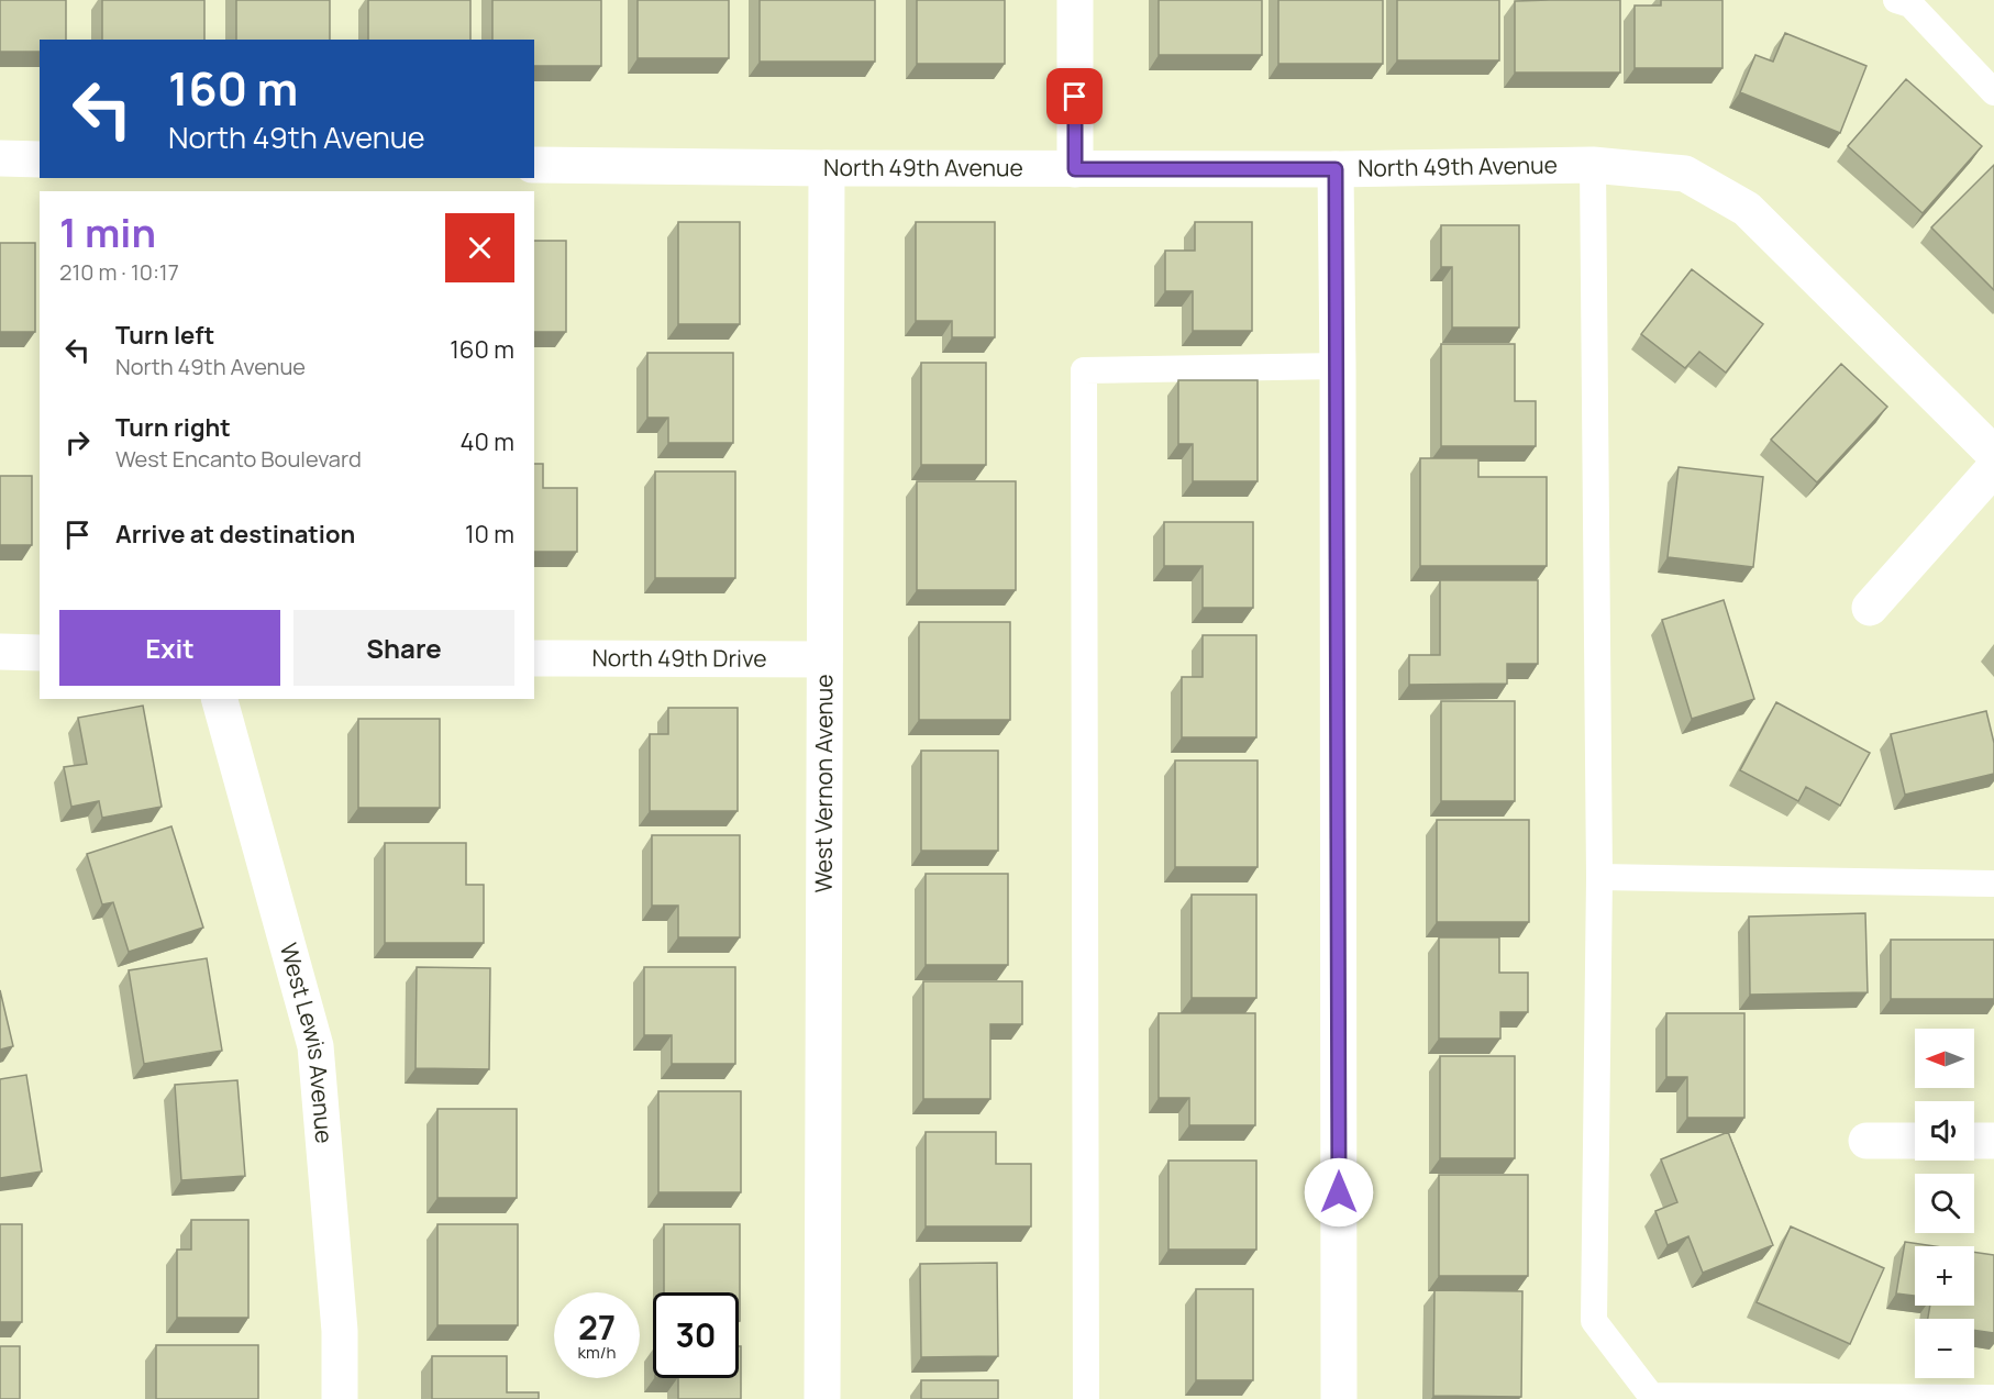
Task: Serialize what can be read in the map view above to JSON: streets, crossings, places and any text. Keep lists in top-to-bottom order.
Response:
{
  "streets": {
    "street": [
      "North 49th Avenue",
      "North 49th Drive",
      "West Vernon Avenue",
      "West Lewis Avenue"
    ]
  },
  "crossings": [
    ["North 49th Avenue", "West Vernon Avenue"],
    ["North 49th Drive", "West Vernon Avenue"]
  ],
  "north": "left",
  "page": {
    "turn": ["160 m", "North 49th Avenue"],
    "heading": ["1 min", "210 m · 10:17"],
    "list": [
      {
        "name": "Turn left",
        "note": "North 49th Avenue",
        "value": "160 m"
      },
      {
        "name": "Turn right",
        "note": "West Encanto Boulevard",
        "value": "40 m"
      },
      {
        "name": "Arrive at destination",
        "value": "10 m"
      }
    ],
    "buttons": ["Exit", "Share"],
    "map_buttons": ["+", "−"],
    "speed": "27 km/h",
    "limit": "30"
  }
}
